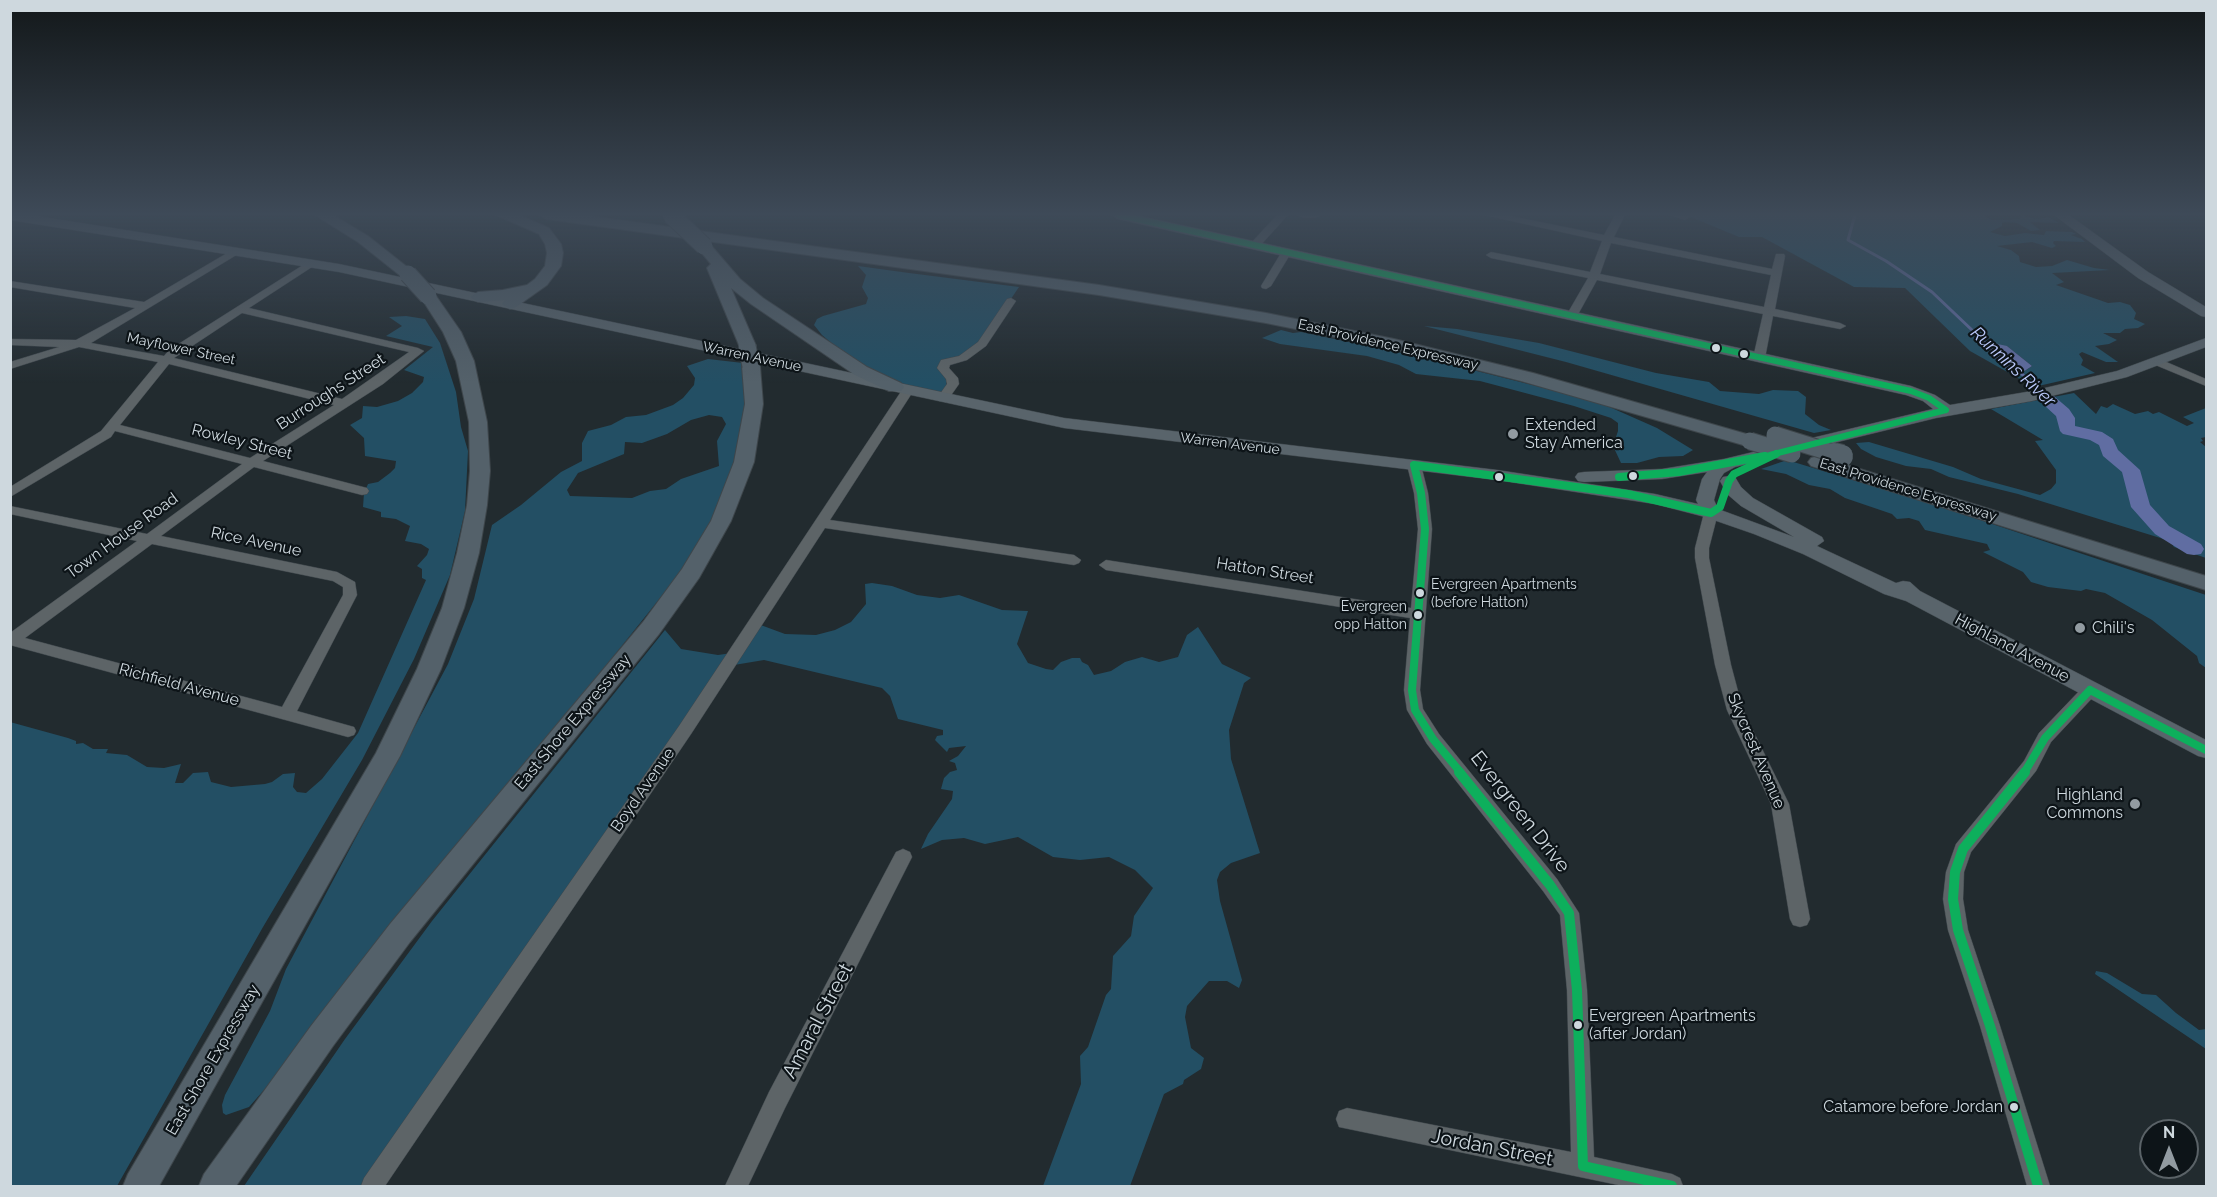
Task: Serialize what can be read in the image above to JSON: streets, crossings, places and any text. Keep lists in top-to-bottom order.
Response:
{
  "streets": {
    "highway": ["East Providence Expressway", "East Shore Expressway"],
    "main road": ["Warren Avenue", "Highland Avenue"],
    "street": [
      "Mayflower Street",
      "Burroughs Street",
      "Rowley Street",
      "Town House Road",
      "Rice Avenue",
      "Hatton Street",
      "Richfield Avenue",
      "Skycrest Avenue",
      "Boyd Avenue",
      "Evergreen Drive",
      "Amaral Street",
      "Jordan Street"
    ]
  },
  "crossings": [
    ["Mayflower Street", "Burroughs Street"],
    ["Warren Avenue", "Highland Avenue"],
    ["Warren Avenue", "Skycrest Avenue"],
    ["Warren Avenue", "Boyd Avenue"],
    ["Warren Avenue", "Evergreen Drive"],
    ["Burroughs Street", "Rowley Street"],
    ["Burroughs Street", "Town House Road"],
    ["Rowley Street", "Town House Road"],
    ["Town House Road", "Rice Avenue"],
    ["Town House Road", "Richfield Avenue"],
    ["Rice Avenue", "Richfield Avenue"],
    ["Hatton Street", "Evergreen Drive"],
    ["Highland Avenue", "Skycrest Avenue"],
    ["Evergreen Drive", "Jordan Street"]
  ],
  "water": ["Runnins River"],
  "places": [
    "Extended Stay America",
    "Evergreen Apartments (before Hatton)",
    "Evergreen opp Hatton",
    "Chili's",
    "Highland Commons",
    "Evergreen Apartments (after Jordan)",
    "Catamore before Jordan"
  ],
  "north": "top"
}
